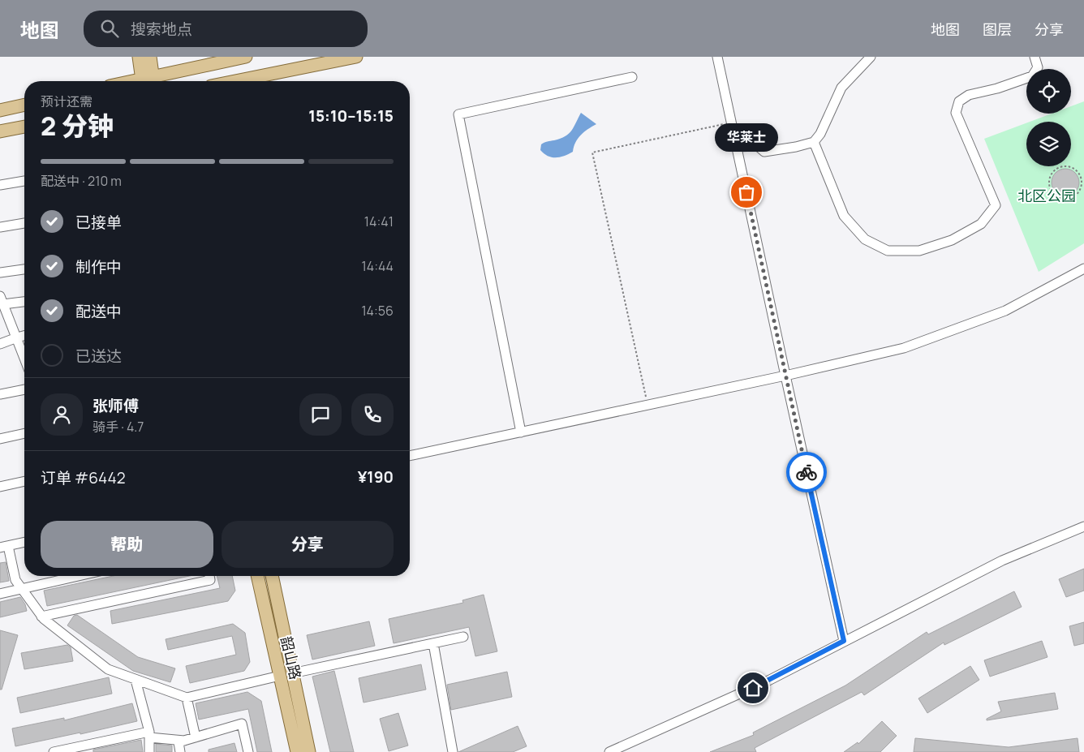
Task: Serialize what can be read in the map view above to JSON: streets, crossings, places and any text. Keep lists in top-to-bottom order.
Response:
{
  "streets": {
    "main road": ["韶山路"]
  },
  "parks": ["北区公园"],
  "places": ["华莱士"],
  "page": {
    "header": "地图",
    "search": "搜索地点",
    "nav": ["地图", "图层", "分享"],
    "heading": ["2 分钟", "预计还需", "15:10–15:15"],
    "panel": [
      "张师傅",
      "骑手 · 4.7",
      "订单 #6442",
      "¥190"
    ],
    "bubble": "华莱士",
    "bar": "配送中 · 210 m",
    "list": [
      ["已接单", "14:41"],
      ["制作中", "14:44"],
      ["配送中", "14:56"],
      "已送达"
    ],
    "buttons": ["帮助", "分享"]
  }
}
